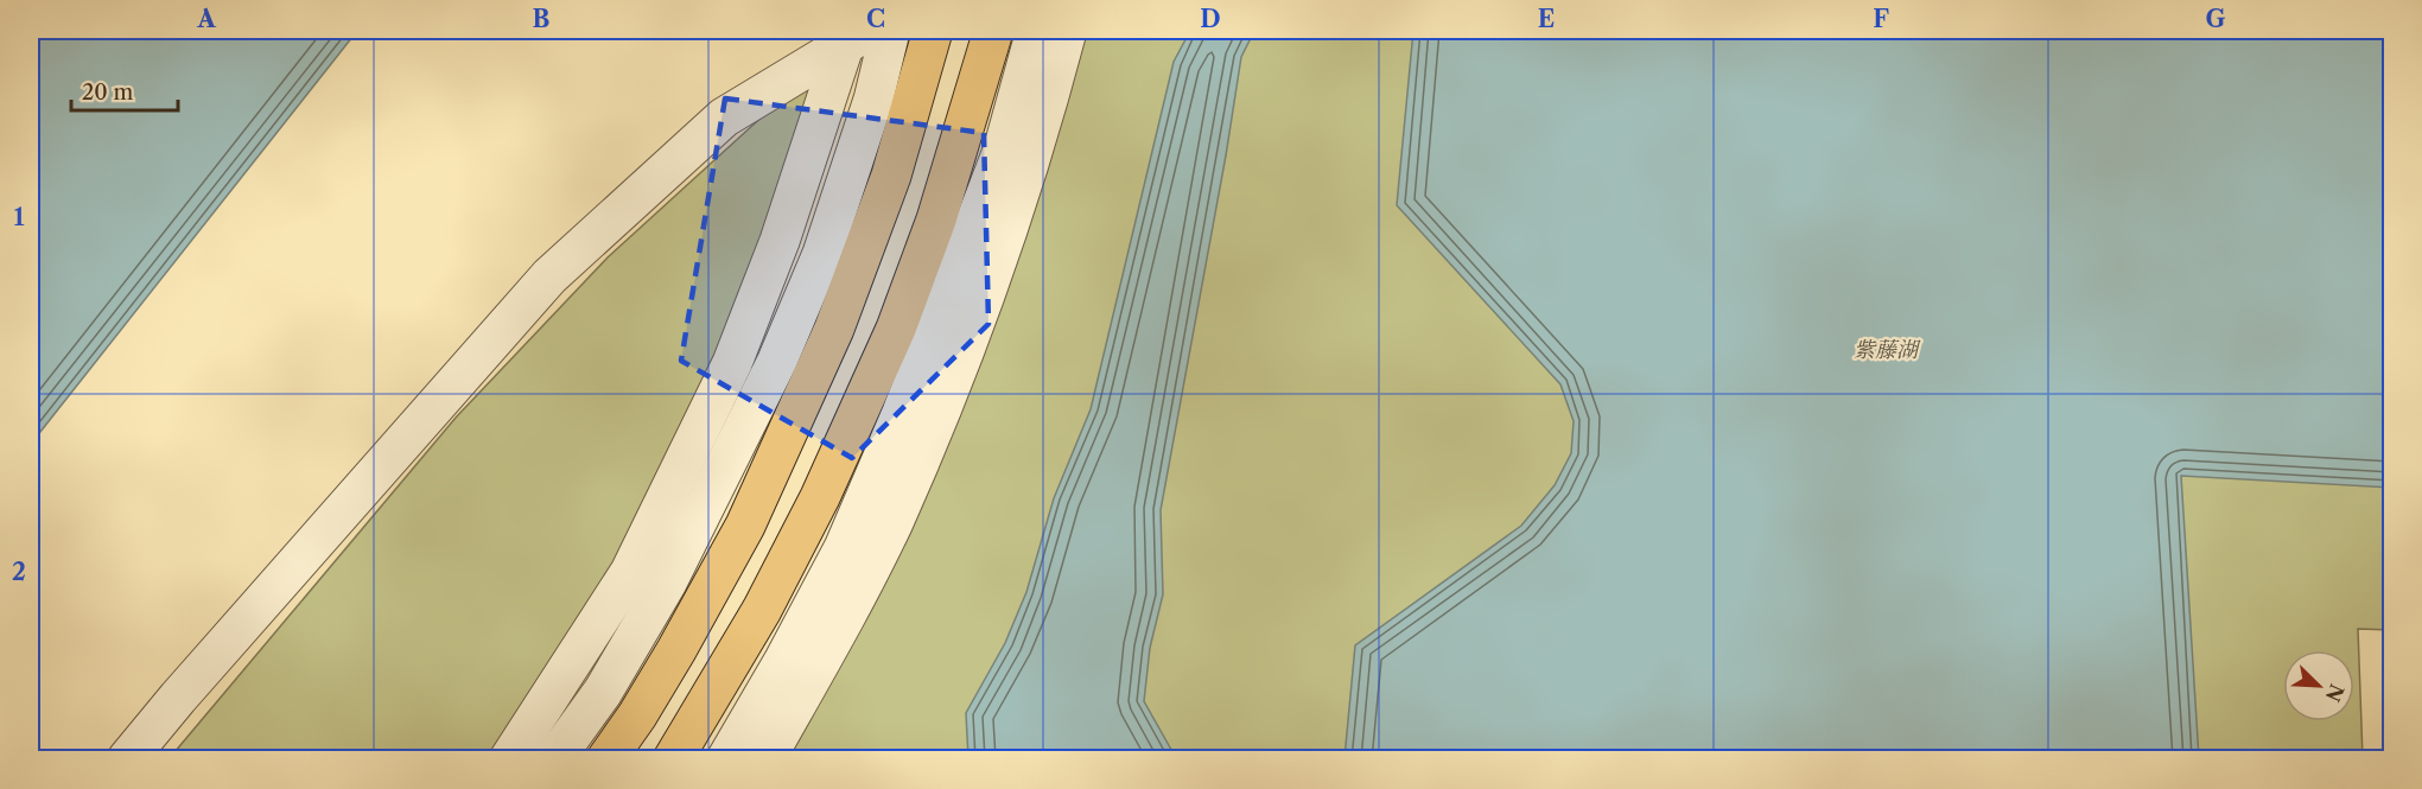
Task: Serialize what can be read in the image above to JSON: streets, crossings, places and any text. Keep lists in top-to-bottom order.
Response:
{
  "water": ["紫藤湖"],
  "scale_bar": "20 m",
  "north": "bottom right",
  "grid": {
    "columns": [
      "A",
      "B",
      "C",
      "D",
      "E",
      "F",
      "G"
    ],
    "rows": ["1", "2"]
  }
}
